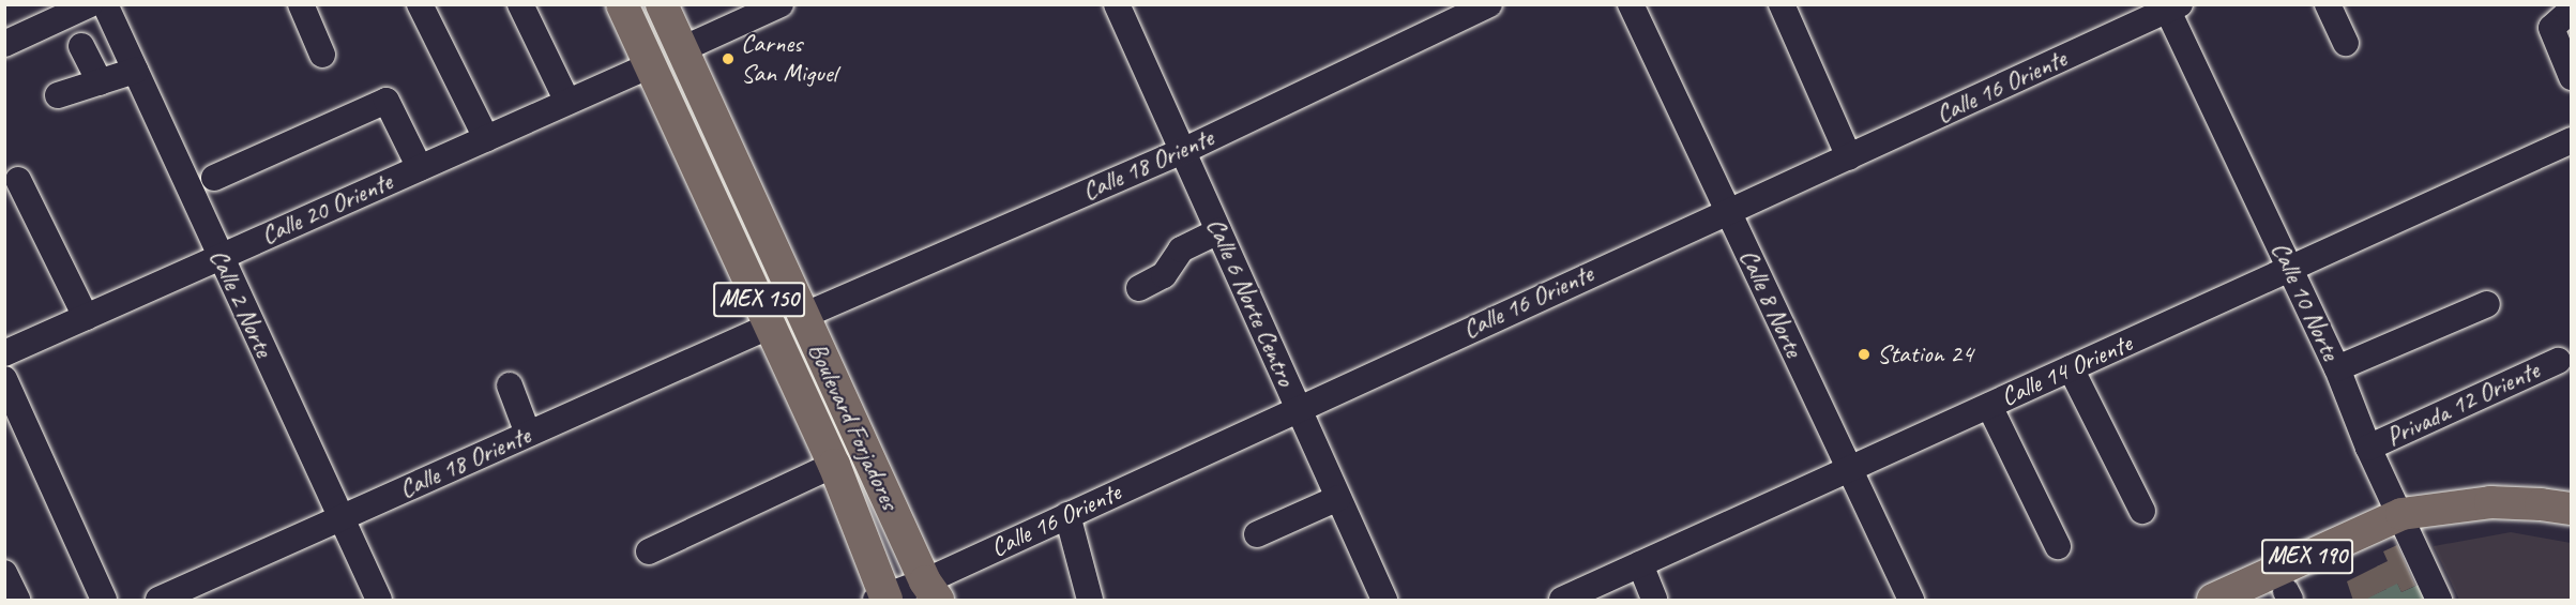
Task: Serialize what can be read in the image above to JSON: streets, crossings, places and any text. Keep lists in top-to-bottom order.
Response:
{
  "streets": {
    "main road": ["MEX 150", "Boulevard Forjadores", "MEX 190"],
    "street": [
      "Calle 16 Oriente",
      "Calle 18 Oriente",
      "Calle 20 Oriente",
      "Calle 10 Norte",
      "Calle 6 Norte Centro",
      "Calle 2 Norte",
      "Calle 8 Norte",
      "Calle 14 Oriente",
      "Privada 12 Oriente"
    ]
  },
  "crossings": [
    ["Calle 16 Oriente", "Calle 10 Norte"],
    ["Calle 16 Oriente", "Calle 6 Norte Centro"],
    ["Calle 16 Oriente", "Calle 8 Norte"],
    ["Calle 16 Oriente", "Boulevard Forjadores"],
    ["Calle 18 Oriente", "Calle 6 Norte Centro"],
    ["Calle 18 Oriente", "Calle 2 Norte"],
    ["Calle 18 Oriente", "Boulevard Forjadores"],
    ["Calle 20 Oriente", "Calle 2 Norte"],
    ["Calle 20 Oriente", "Boulevard Forjadores"],
    ["Calle 10 Norte", "Calle 14 Oriente"],
    ["Calle 10 Norte", "Privada 12 Oriente"],
    ["Calle 10 Norte", "MEX 190"],
    ["Calle 8 Norte", "Calle 14 Oriente"]
  ],
  "places": ["Carnes San Miguel", "Station 24"]
}
